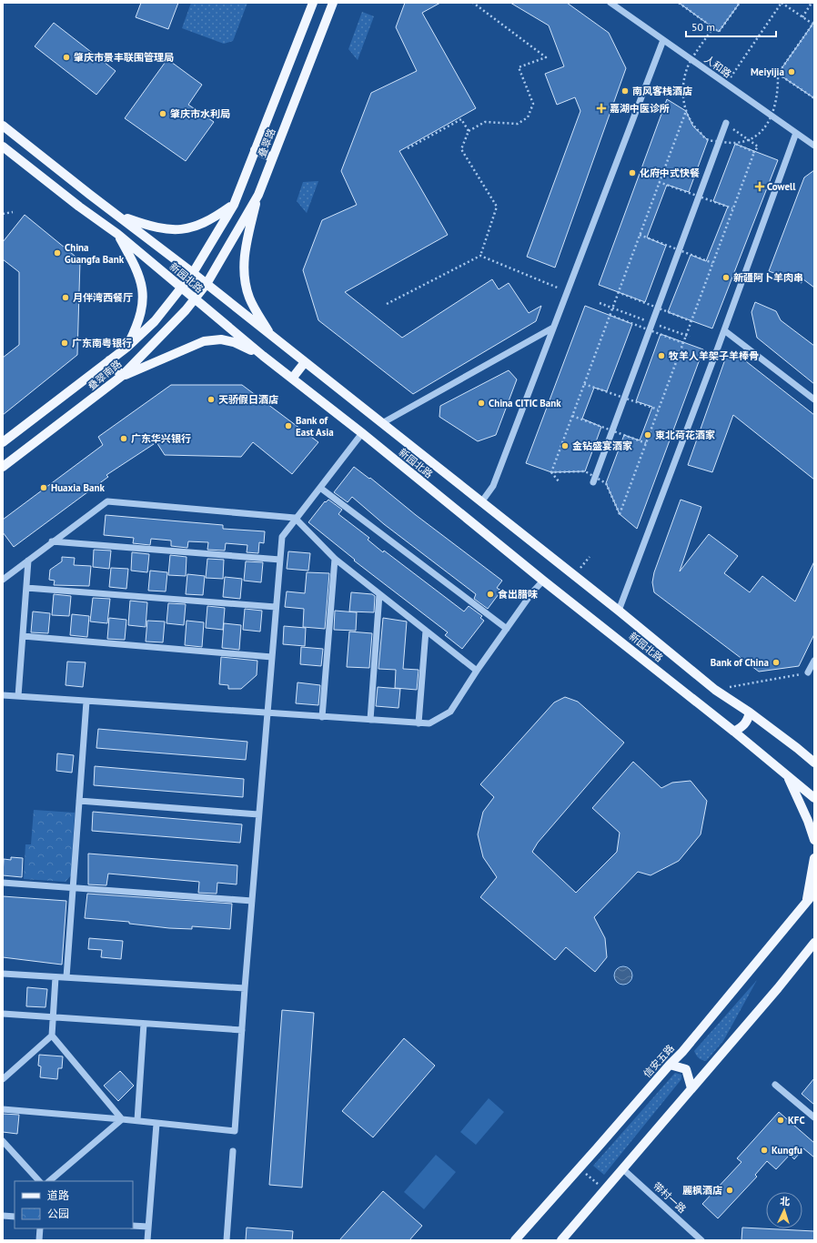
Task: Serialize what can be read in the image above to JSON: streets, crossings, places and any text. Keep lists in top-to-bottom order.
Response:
{
  "streets": {
    "main road": [
      "叠翠路",
      "新园北路",
      "叠翠南路",
      "信安五路"
    ],
    "street": ["人和路", "带村一路"]
  },
  "crossings": [
    ["叠翠路", "新园北路"],
    ["叠翠路", "叠翠南路"],
    ["新园北路", "叠翠南路"]
  ],
  "places": {
    "other": [
      "肇庆市景丰联围管理局",
      "Meiyijia",
      "南风客栈酒店",
      "肇庆市水利局",
      "化府中式快餐",
      "China Guangfa Bank",
      "新疆阿卜羊肉串",
      "月伴湾西餐厅",
      "广东南粤银行",
      "牧羊人羊架子羊棒骨",
      "天骄假日酒店",
      "China CITIC Bank",
      "Bank of East Asia",
      "東北荷花酒家",
      "广东华兴银行",
      "金钻盛宴酒家",
      "Huaxia Bank",
      "食出腊味",
      "Bank of China",
      "KFC",
      "Kungfu",
      "麗枫酒店"
    ],
    "health": ["嘉湖中医诊所", "Cowell"]
  },
  "legend": ["道路", "公园"],
  "scale_bar": "50 m",
  "north": "top"
}
